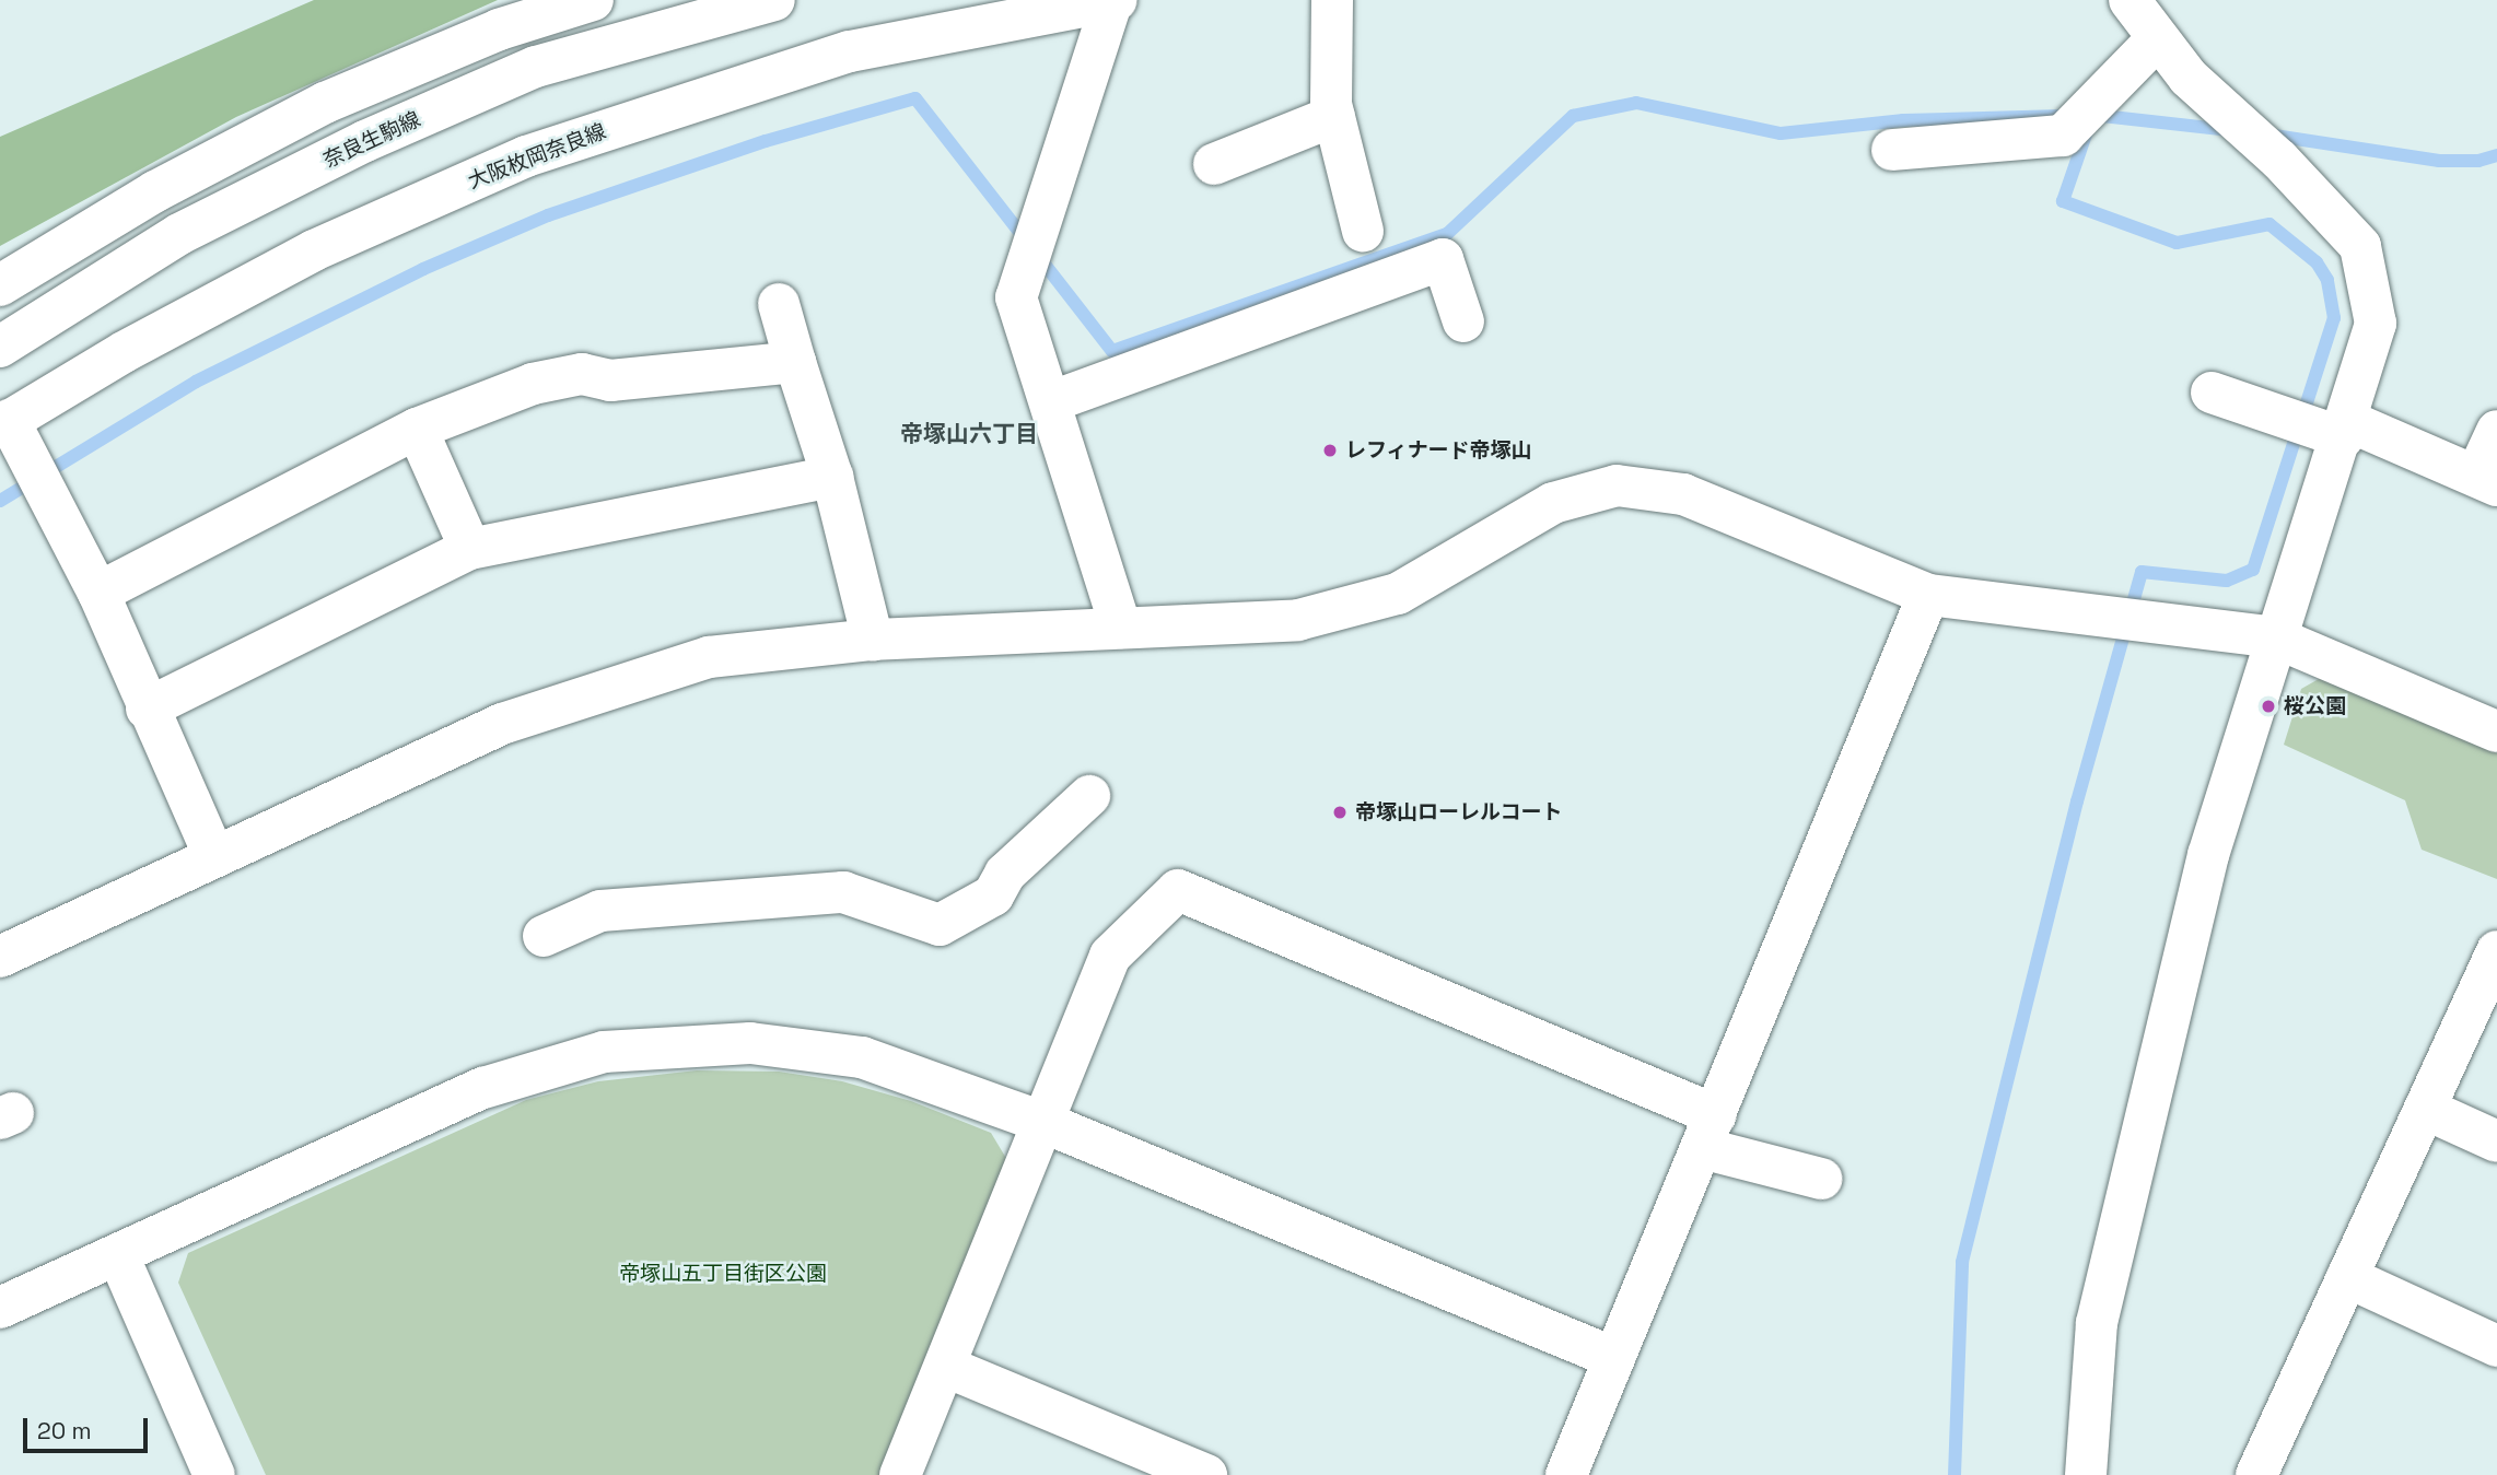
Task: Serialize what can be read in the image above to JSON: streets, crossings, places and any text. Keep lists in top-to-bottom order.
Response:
{
  "streets": {
    "street": ["奈良生駒線", "大阪枚岡奈良線"]
  },
  "districts": ["帝塚山六丁目"],
  "parks": ["帝塚山五丁目街区公園"],
  "places": ["レフィナード帝塚山", "桜公園", "帝塚山ローレルコート"],
  "scale_bar": "20 m"
}
